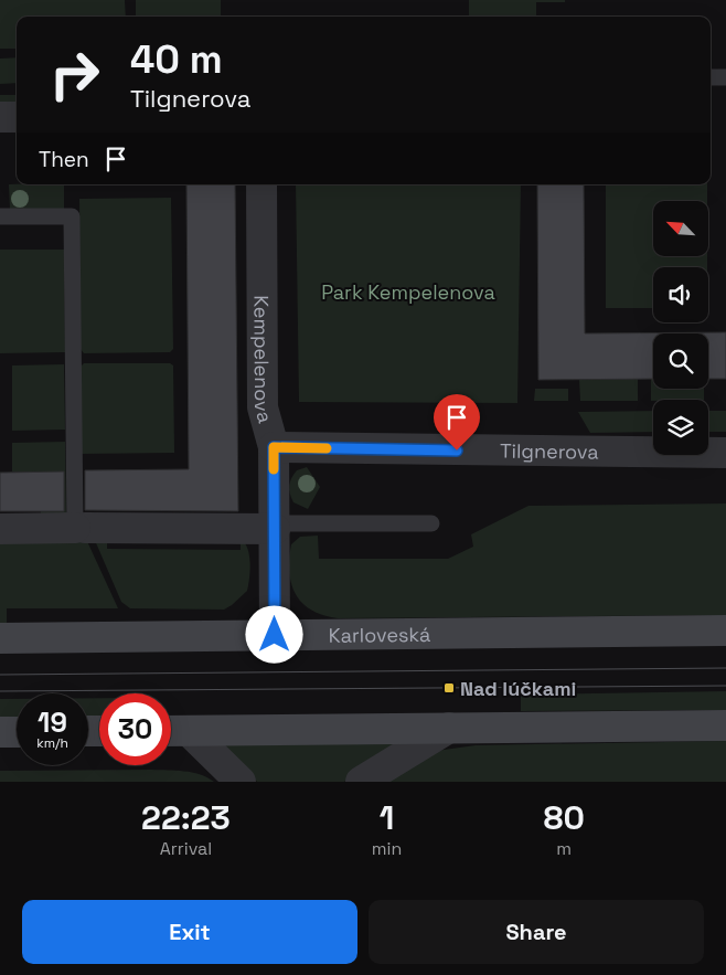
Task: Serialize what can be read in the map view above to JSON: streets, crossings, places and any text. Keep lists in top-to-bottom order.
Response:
{
  "streets": {
    "main road": ["Karloveská"],
    "street": ["Kempelenova", "Tilgnerova"]
  },
  "crossings": [
    ["Kempelenova", "Tilgnerova"],
    ["Kempelenova", "Karloveská"]
  ],
  "parks": ["Park Kempelenova"],
  "places": {
    "transit": ["Nad lúčkami"]
  },
  "north": "top left",
  "page": {
    "turn": ["40 m", "Tilgnerova"],
    "then": "Then",
    "speed": "19 km/h",
    "limit": "30",
    "eta": [
      "22:23",
      "Arrival",
      "1",
      "min",
      "80",
      "m"
    ],
    "buttons": ["Exit", "Share"]
  }
}
